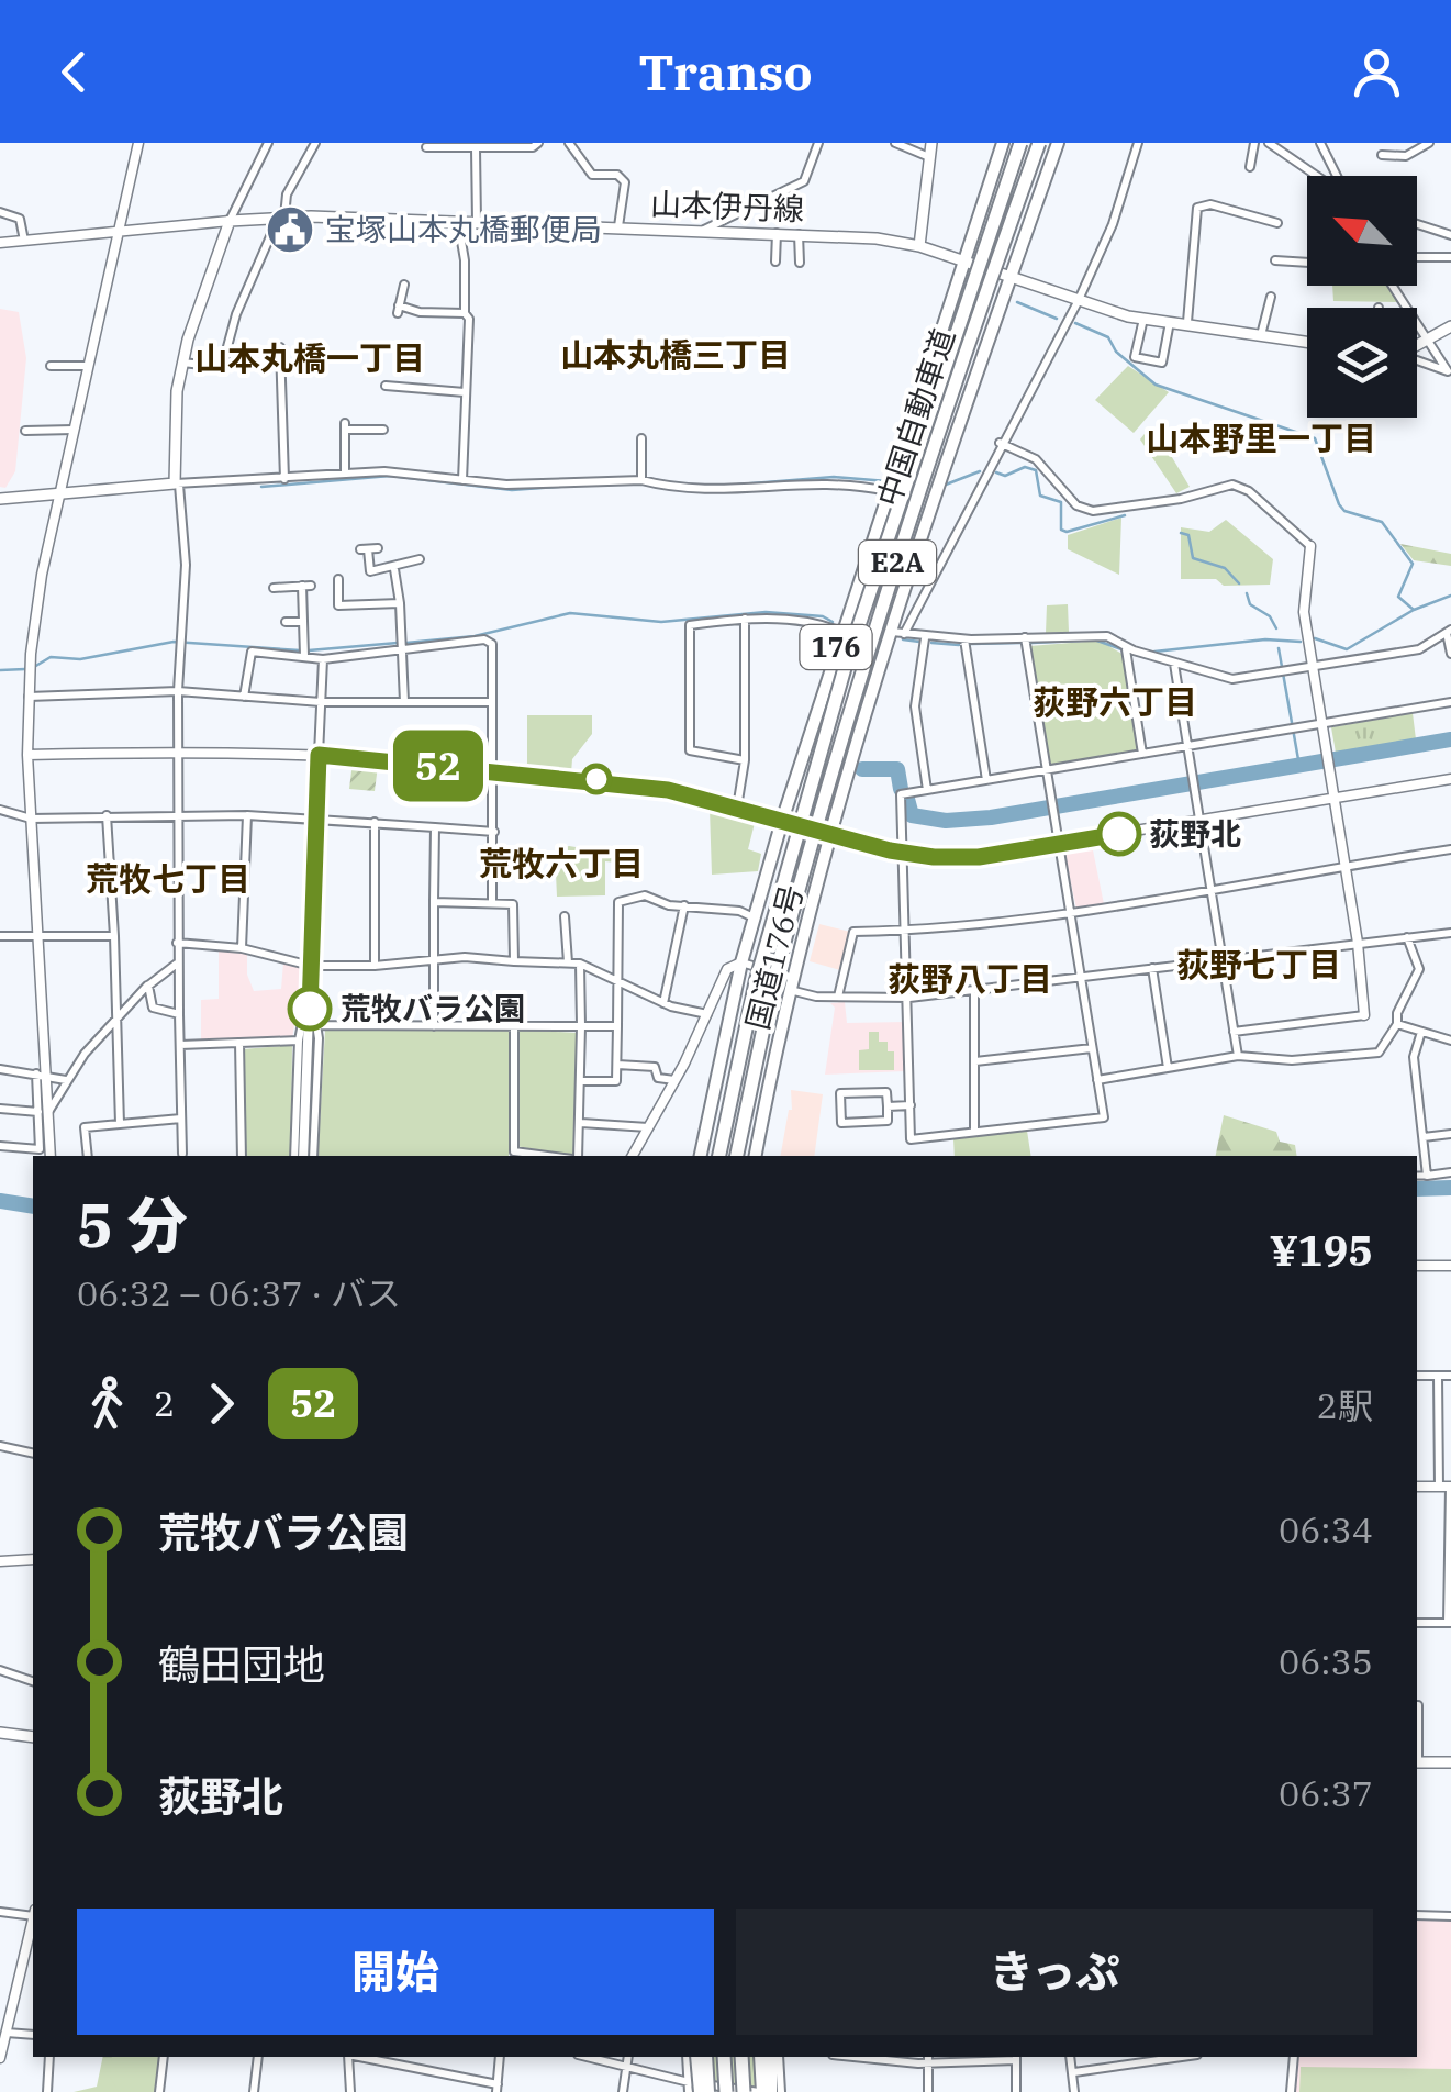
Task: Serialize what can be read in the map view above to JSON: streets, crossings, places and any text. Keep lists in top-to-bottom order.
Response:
{
  "streets": {
    "highway": [
      "中国自動車道",
      "E2A",
      "176",
      "国道176号"
    ],
    "main road": ["山本伊丹線"]
  },
  "crossings": [
    ["山本伊丹線", "国道176号"]
  ],
  "districts": [
    "山本丸橋三丁目",
    "山本丸橋一丁目",
    "山本野里一丁目",
    "荻野六丁目",
    "荒牧六丁目",
    "荒牧七丁目",
    "荻野七丁目",
    "荻野八丁目"
  ],
  "places": {
    "public building": ["宝塚山本丸橋郵便局"],
    "other": ["荻野北", "荒牧バラ公園"]
  },
  "lines": ["bus line 52"],
  "north": "top left",
  "page": {
    "header": "Transo",
    "on_map": "52",
    "heading": ["5 分", "06:32 – 06:37 · バス", "¥195"],
    "legs": ["2", "52", "2駅"],
    "list": [
      {
        "name": "荒牧バラ公園",
        "value": "06:34"
      },
      {
        "name": "鶴田団地",
        "value": "06:35"
      },
      {
        "name": "荻野北",
        "value": "06:37"
      }
    ],
    "buttons": ["開始", "きっぷ"]
  }
}
